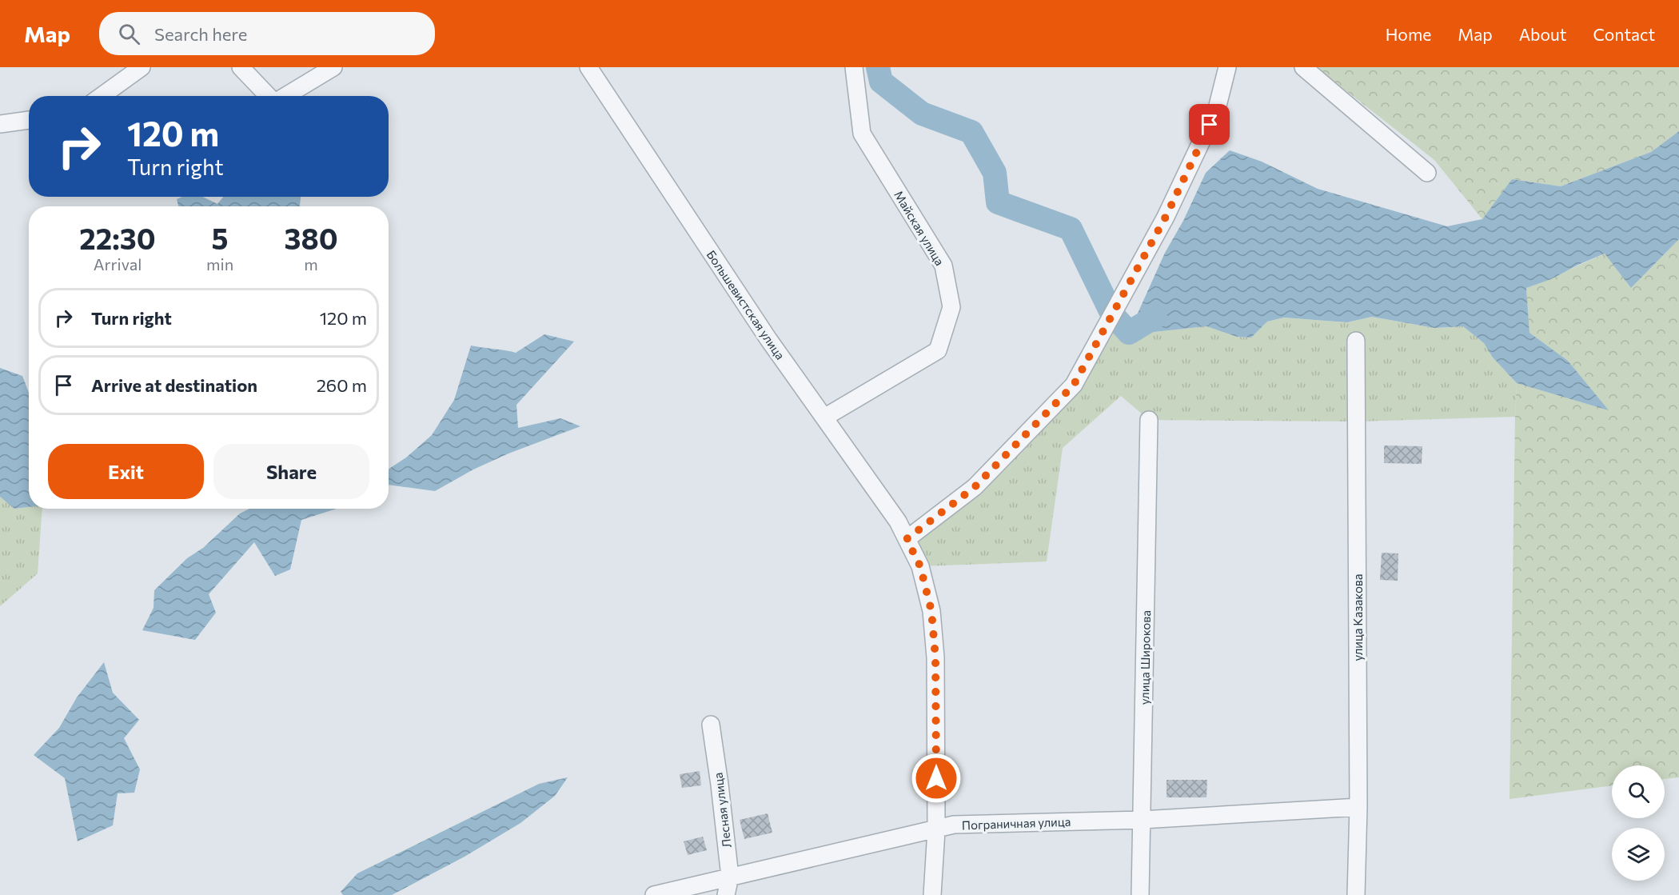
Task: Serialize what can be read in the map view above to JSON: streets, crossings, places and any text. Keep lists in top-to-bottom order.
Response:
{
  "streets": {
    "street": [
      "Майская улица",
      "Большевистская улица",
      "улица Казакова",
      "улица Широкова",
      "Лесная улица",
      "Пограничная улица"
    ]
  },
  "crossings": [
    ["Майская улица", "Большевистская улица"],
    ["Большевистская улица", "Пограничная улица"],
    ["улица Казакова", "Пограничная улица"],
    ["улица Широкова", "Пограничная улица"],
    ["Лесная улица", "Пограничная улица"]
  ],
  "page": {
    "header": "Map",
    "search": "Search here",
    "nav": [
      "Home",
      "Map",
      "About",
      "Contact"
    ],
    "turn": ["120 m", "Turn right"],
    "eta": [
      "22:30",
      "Arrival",
      "5",
      "min",
      "380",
      "m"
    ],
    "list": [
      {
        "name": "Turn right",
        "value": "120 m"
      },
      {
        "name": "Arrive at destination",
        "value": "260 m"
      }
    ],
    "buttons": ["Exit", "Share"]
  }
}
